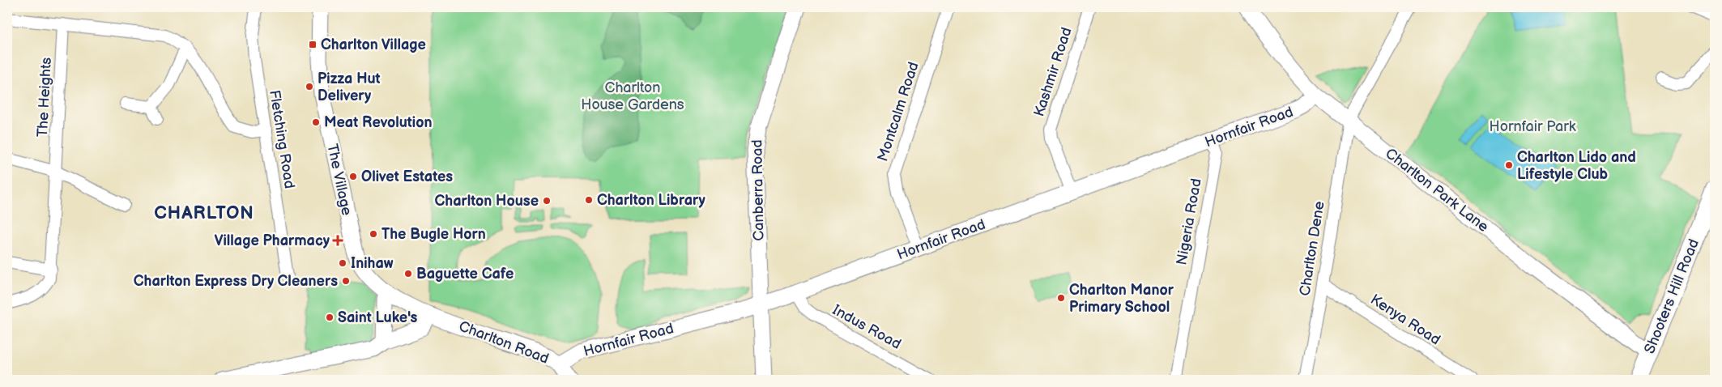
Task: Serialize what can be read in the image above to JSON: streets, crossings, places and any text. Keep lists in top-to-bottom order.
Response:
{
  "streets": {
    "main road": ["Shooters Hill Road"],
    "street": [
      "Kashmir Road",
      "The Heights",
      "Montcalm Road",
      "Hornfair Road",
      "Fletching Road",
      "The Village",
      "Canberra Road",
      "Charlton Park Lane",
      "Nigeria Road",
      "Charlton Dene",
      "Kenya Road",
      "Indus Road",
      "Charlton Road"
    ]
  },
  "crossings": [
    ["Kashmir Road", "Hornfair Road"],
    ["Montcalm Road", "Hornfair Road"],
    ["Hornfair Road", "Canberra Road"],
    ["Hornfair Road", "Charlton Park Lane"],
    ["Hornfair Road", "Nigeria Road"],
    ["Hornfair Road", "Indus Road"],
    ["Hornfair Road", "Charlton Road"],
    ["The Village", "Charlton Road"],
    ["Charlton Park Lane", "Charlton Dene"],
    ["Charlton Park Lane", "Shooters Hill Road"],
    ["Charlton Dene", "Kenya Road"]
  ],
  "districts": ["CHARLTON"],
  "parks": ["Charlton House Gardens", "Hornfair Park"],
  "places": {
    "transit": ["Charlton Village"],
    "other": [
      "Pizza Hut Delivery",
      "Meat Revolution",
      "Charlton Lido and Lifestyle Club",
      "Olivet Estates",
      "Charlton Library",
      "Charlton House",
      "The Bugle Horn",
      "Inihaw",
      "Baguette Cafe",
      "Charlton Express Dry Cleaners",
      "Charlton Manor Primary School",
      "Saint Luke's"
    ],
    "health": ["Village Pharmacy"]
  }
}
